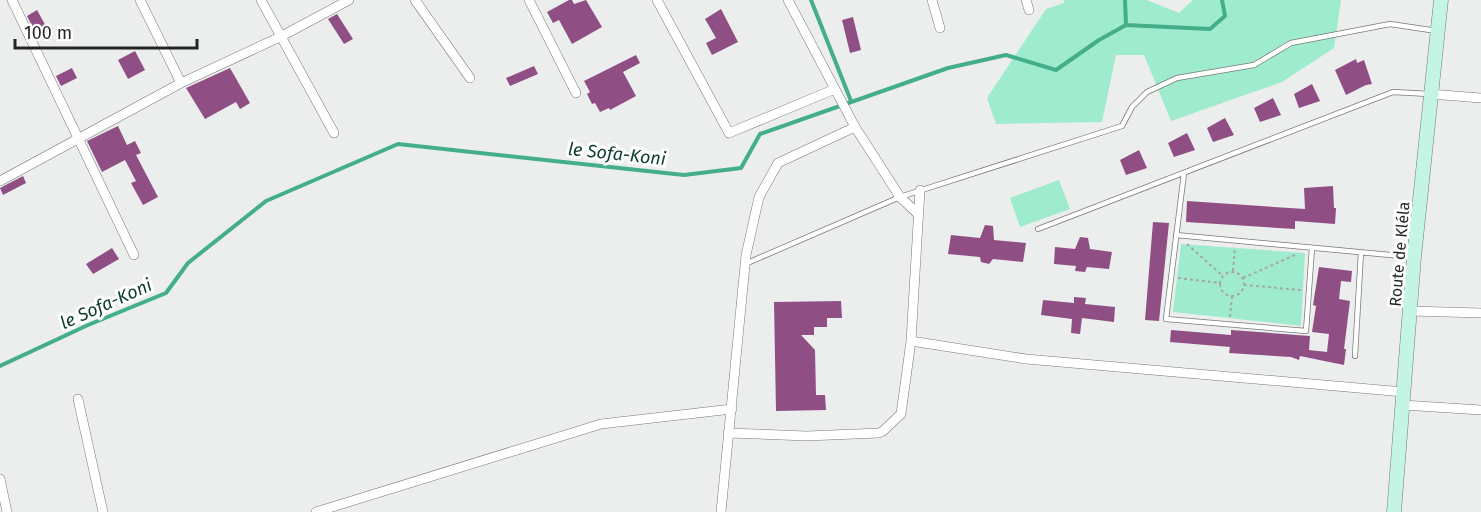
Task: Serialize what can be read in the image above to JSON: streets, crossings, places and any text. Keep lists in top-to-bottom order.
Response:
{
  "streets": {
    "main road": ["Route de Kléla"]
  },
  "water": ["le Sofa-Koni"],
  "scale_bar": "100 m"
}
